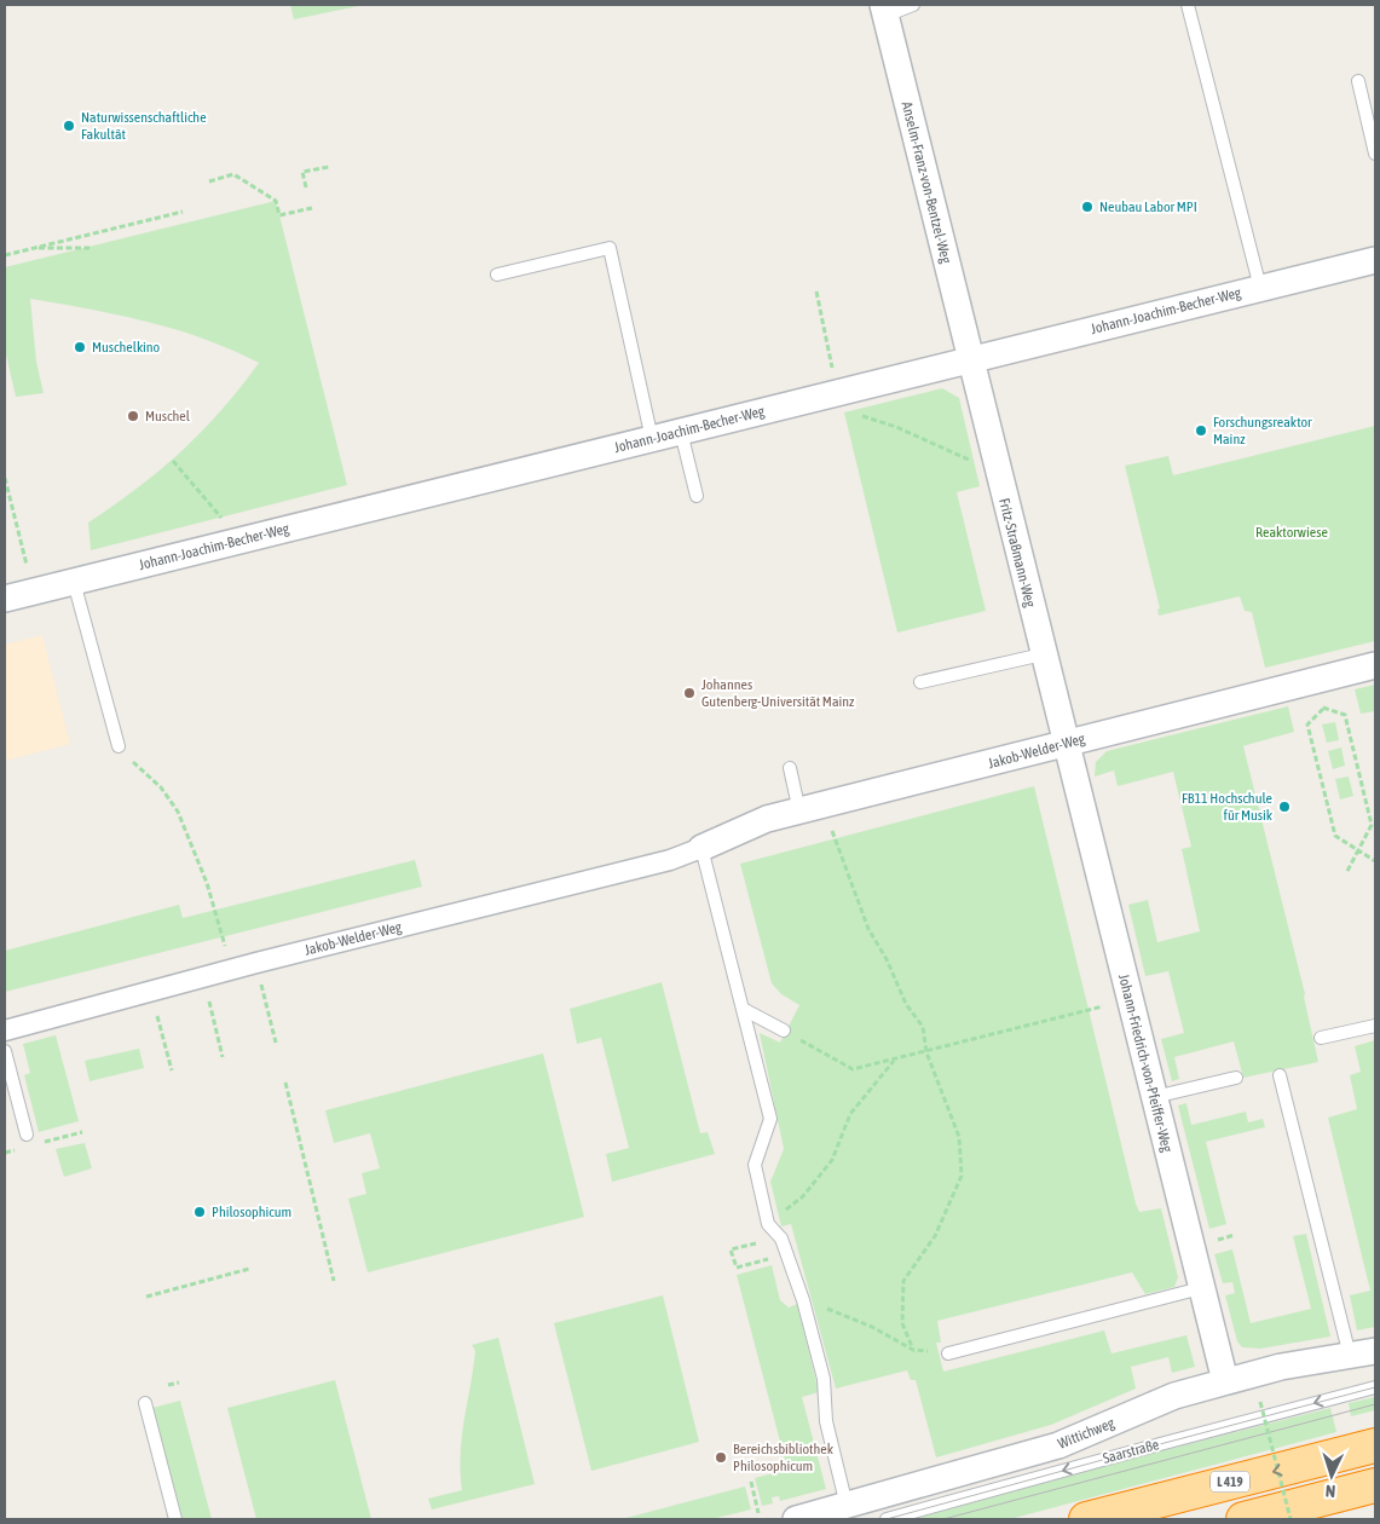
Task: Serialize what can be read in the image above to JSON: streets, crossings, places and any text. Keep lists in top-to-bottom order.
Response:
{
  "streets": {
    "highway": ["L 419"],
    "street": [
      "Anselm-Franz-von-Bentzel-Weg",
      "Johann-Joachim-Becher-Weg",
      "Fritz-Straßmann-Weg",
      "Jakob-Welder-Weg",
      "Johann-Friedrich-von-Pfeiffer-Weg",
      "Wittichweg"
    ],
    "lane": ["Saarstraße"]
  },
  "crossings": [
    ["Anselm-Franz-von-Bentzel-Weg", "Johann-Joachim-Becher-Weg"],
    ["Anselm-Franz-von-Bentzel-Weg", "Fritz-Straßmann-Weg"],
    ["Johann-Joachim-Becher-Weg", "Fritz-Straßmann-Weg"],
    ["Fritz-Straßmann-Weg", "Jakob-Welder-Weg"],
    ["Fritz-Straßmann-Weg", "Johann-Friedrich-von-Pfeiffer-Weg"],
    ["Jakob-Welder-Weg", "Johann-Friedrich-von-Pfeiffer-Weg"],
    ["Johann-Friedrich-von-Pfeiffer-Weg", "Wittichweg"]
  ],
  "one_way": ["Saarstraße"],
  "parks": ["Reaktorwiese"],
  "places": [
    "Naturwissenschaftliche Fakultät",
    "Neubau Labor MPI",
    "Muschelkino",
    "Muschel",
    "Forschungsreaktor Mainz",
    "Johannes Gutenberg-Universität Mainz",
    "FB11 Hochschule für Musik",
    "Philosophicum",
    "Bereichsbibliothek Philosophicum"
  ],
  "north": "bottom"
}
